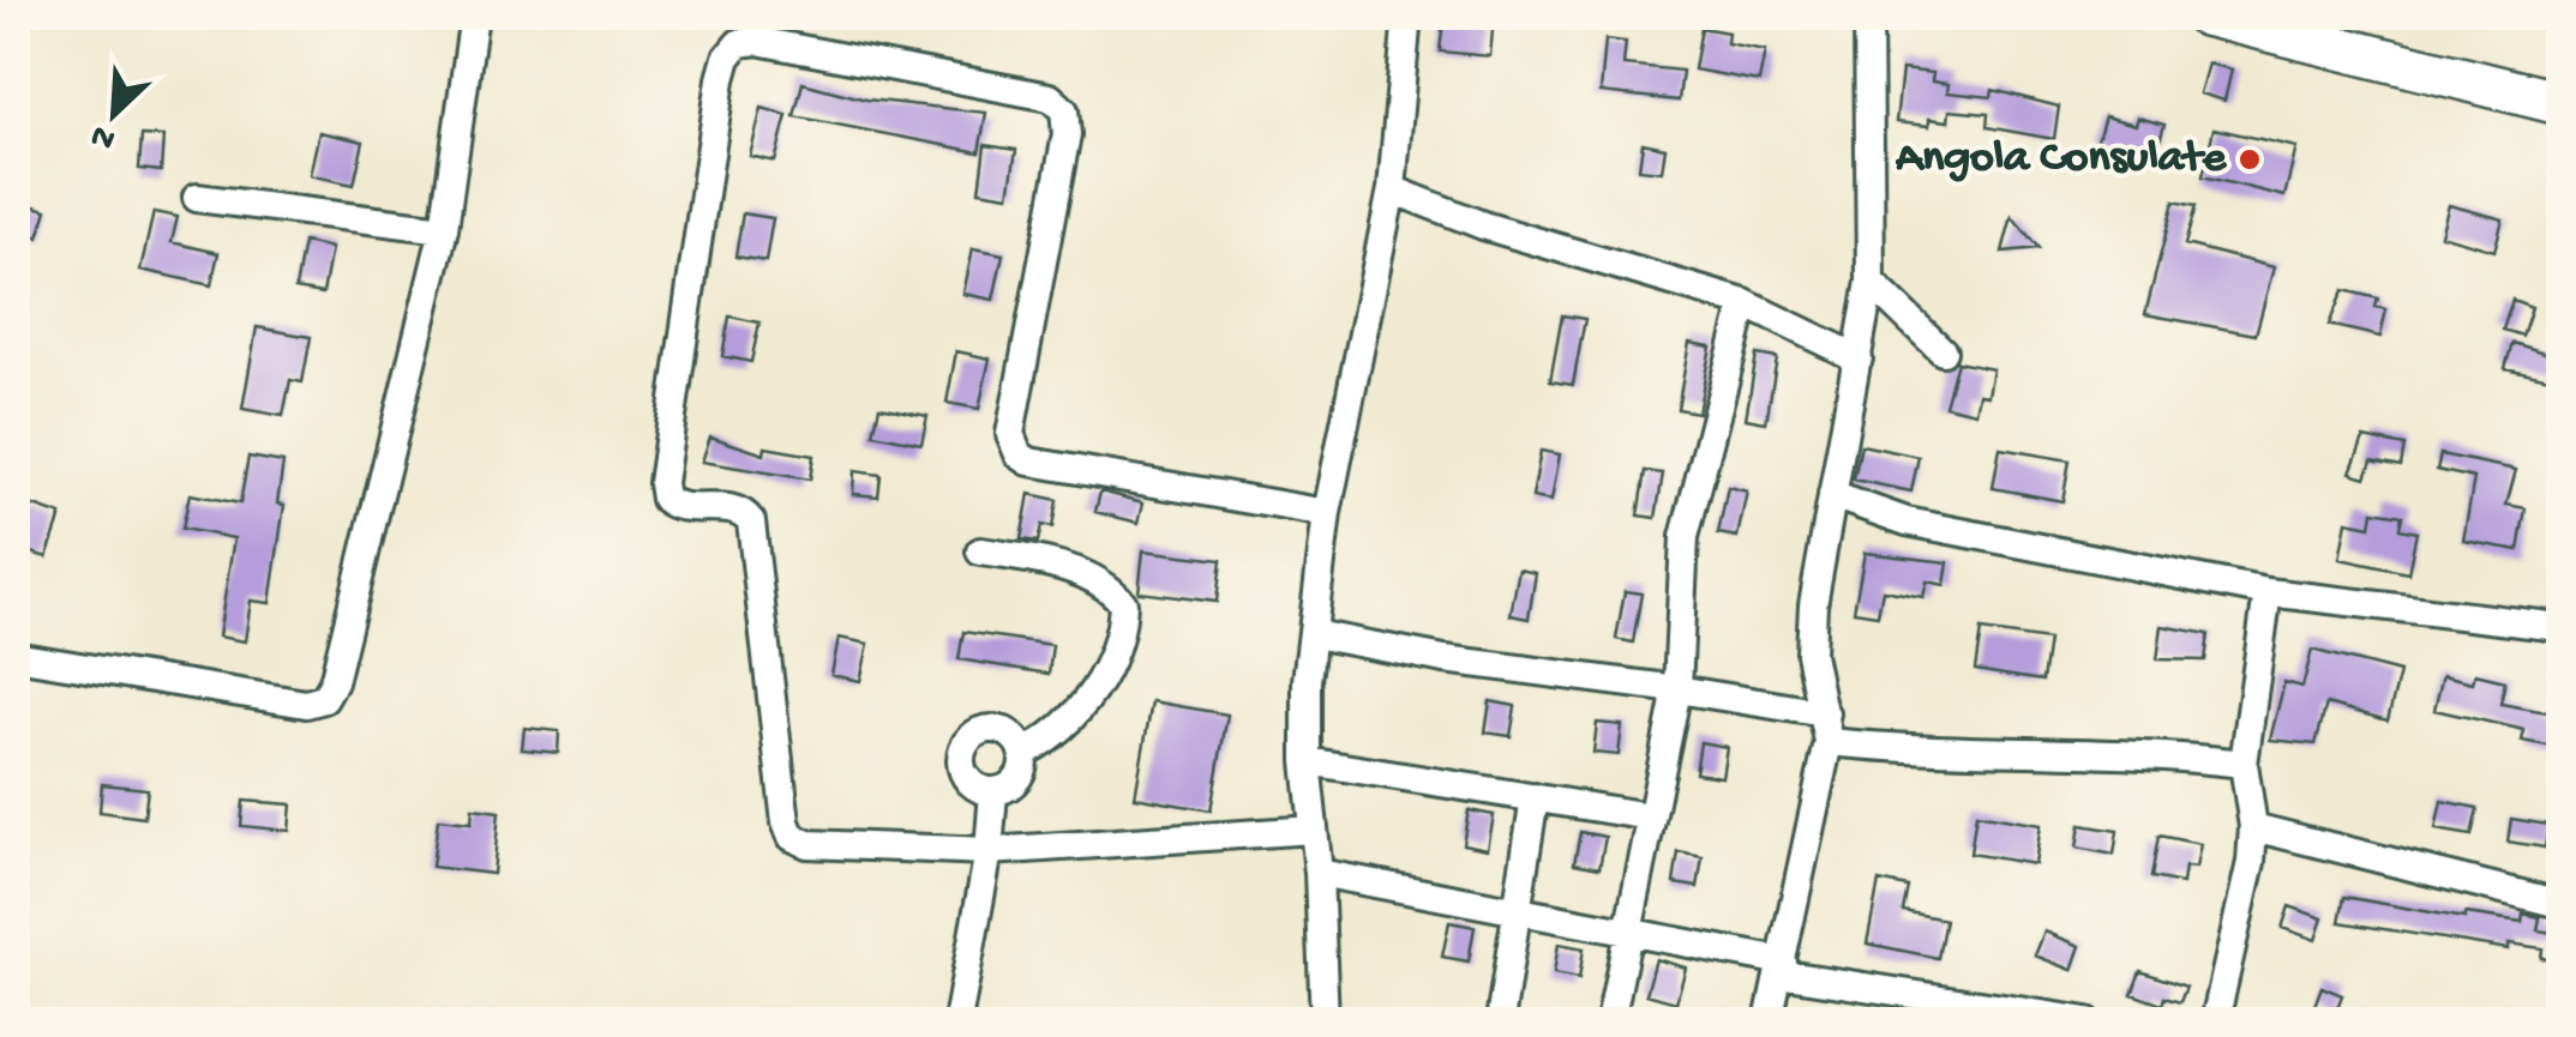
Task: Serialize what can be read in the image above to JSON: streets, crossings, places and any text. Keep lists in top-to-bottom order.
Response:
{
  "places": ["Angola Consulate"],
  "north": "bottom left"
}
